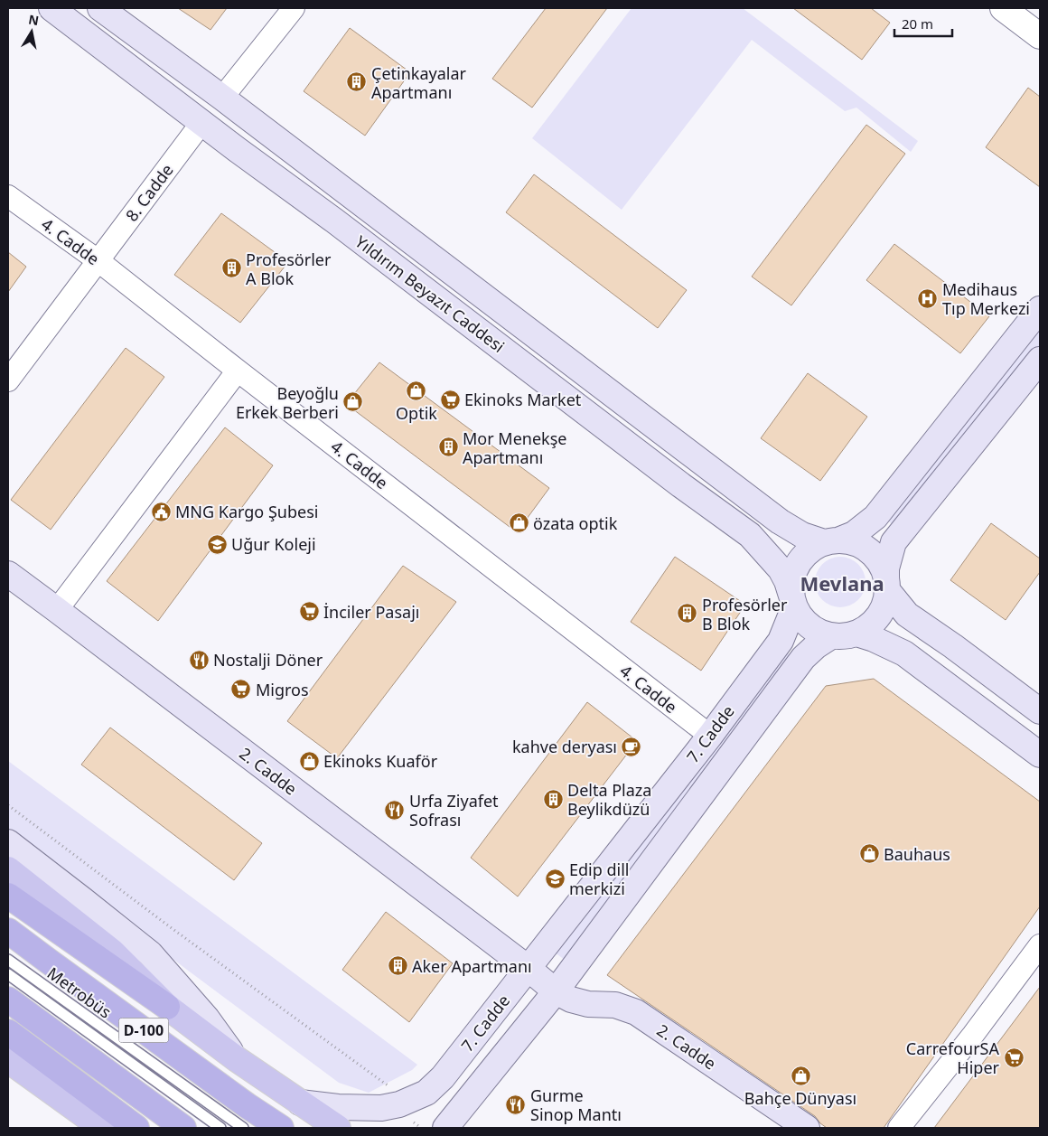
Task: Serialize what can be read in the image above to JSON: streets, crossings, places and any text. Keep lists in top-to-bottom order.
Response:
{
  "streets": {
    "highway": ["D-100"],
    "main road": [
      "8. Cadde",
      "Yıldırım Beyazıt Caddesi",
      "7. Cadde",
      "2. Cadde"
    ],
    "street": ["4. Cadde"],
    "lane": ["Metrobüs"]
  },
  "crossings": [
    ["8. Cadde", "4. Cadde"],
    ["8. Cadde", "Yıldırım Beyazıt Caddesi"],
    ["4. Cadde", "7. Cadde"],
    ["Yıldırım Beyazıt Caddesi", "7. Cadde"],
    ["7. Cadde", "2. Cadde"]
  ],
  "districts": ["Mevlana"],
  "places": {
    "building": [
      "Çetinkayalar Apartmanı",
      "Profesörler A Blok",
      "Mor Menekşe Apartmanı",
      "Profesörler B Blok",
      "Delta Plaza Beylikdüzü",
      "Aker Apartmanı"
    ],
    "hospital": ["Medihaus Tıp Merkezi"],
    "shop": [
      "Optik",
      "Beyoğlu Erkek Berberi",
      "özata optik",
      "Ekinoks Kuaför",
      "Bauhaus",
      "Bahçe Dünyası"
    ],
    "supermarket": [
      "Ekinoks Market",
      "İnciler Pasajı",
      "Migros",
      "CarrefourSA Hiper"
    ],
    "public building": ["MNG Kargo Şubesi"],
    "school or university": ["Uğur Koleji", "Edip dill merkizi"],
    "restaurant": ["Nostalji Döner", "Urfa Ziyafet Sofrası", "Gurme Sinop Mantı"],
    "cafe": ["kahve deryası"]
  },
  "scale_bar": "20 m",
  "north": "top"
}
